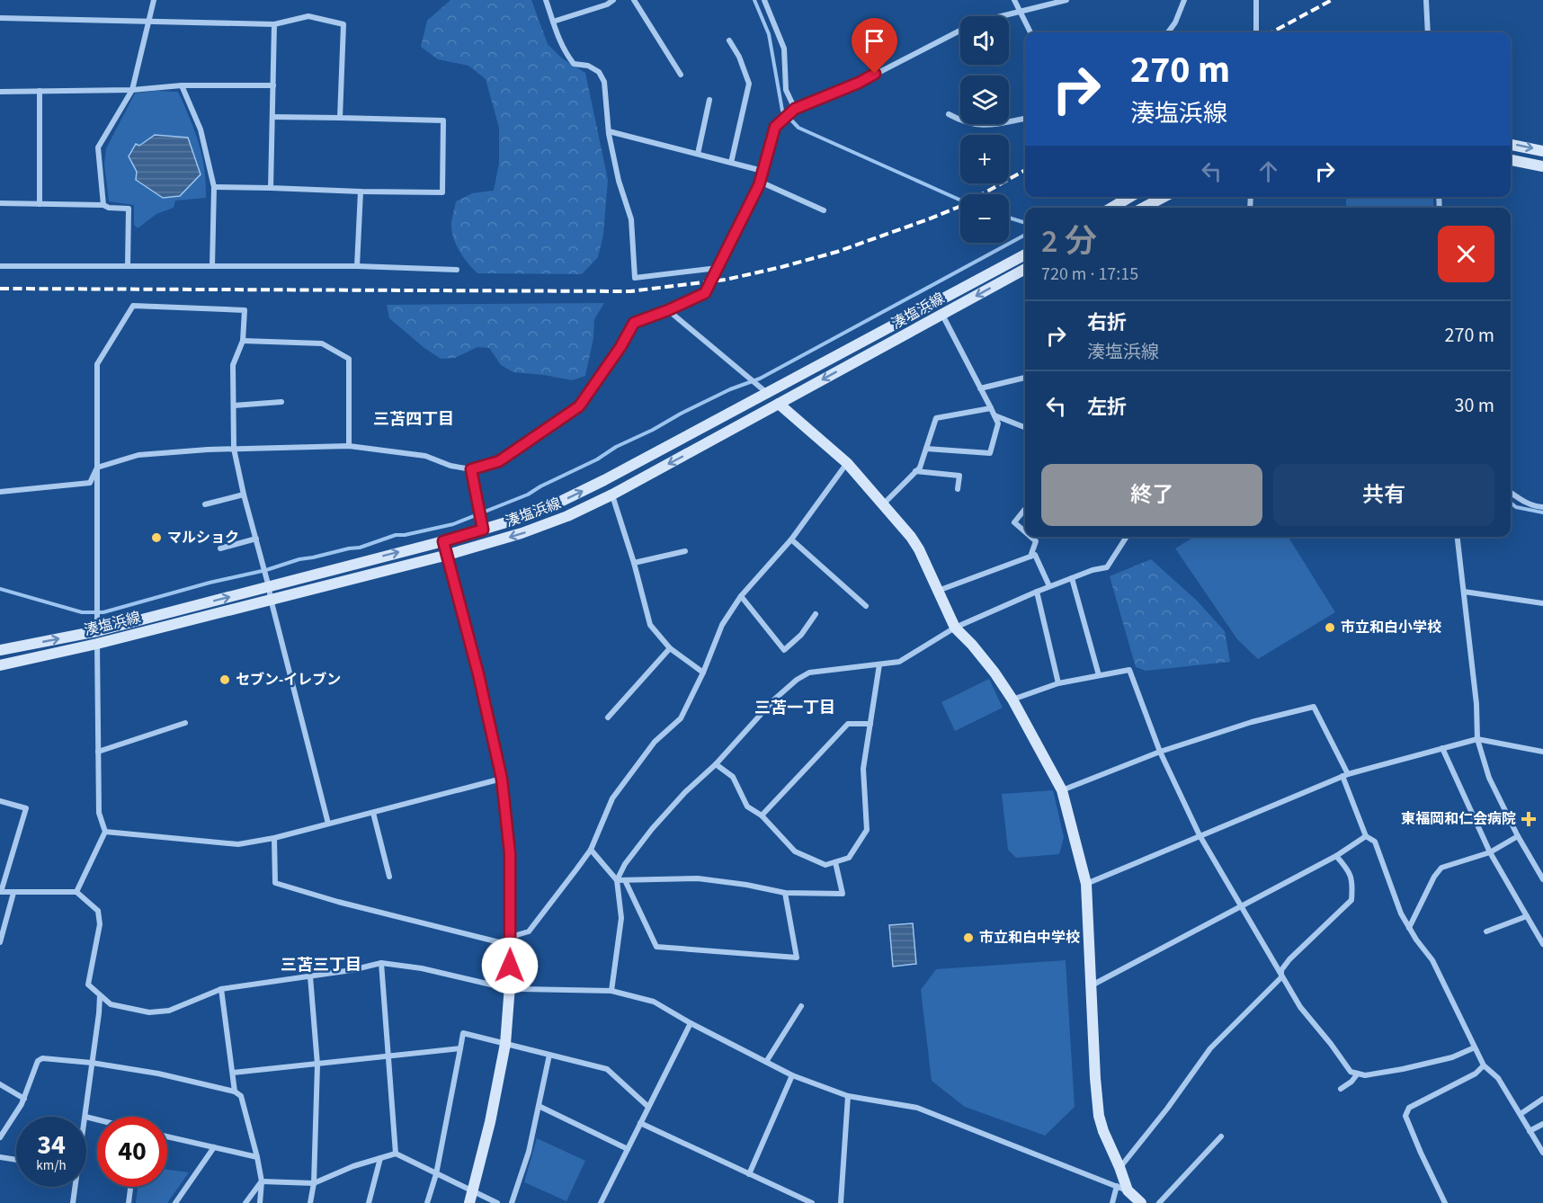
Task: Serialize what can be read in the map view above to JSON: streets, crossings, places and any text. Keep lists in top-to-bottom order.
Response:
{
  "streets": {
    "main road": ["湊塩浜線"]
  },
  "districts": ["三苫四丁目", "三苫一丁目", "三苫三丁目"],
  "places": {
    "other": [
      "マルショク",
      "市立和白小学校",
      "セブン-イレブン",
      "市立和白中学校"
    ],
    "health": ["東福岡和仁会病院"]
  },
  "page": {
    "map_buttons": ["+", "−"],
    "turn": ["270 m", "湊塩浜線"],
    "heading": ["2 分", "720 m · 17:15"],
    "list": [
      {
        "name": "右折",
        "note": "湊塩浜線",
        "value": "270 m"
      },
      {
        "name": "左折",
        "value": "30 m"
      }
    ],
    "buttons": ["終了", "共有"],
    "speed": "34 km/h",
    "limit": "40"
  }
}
